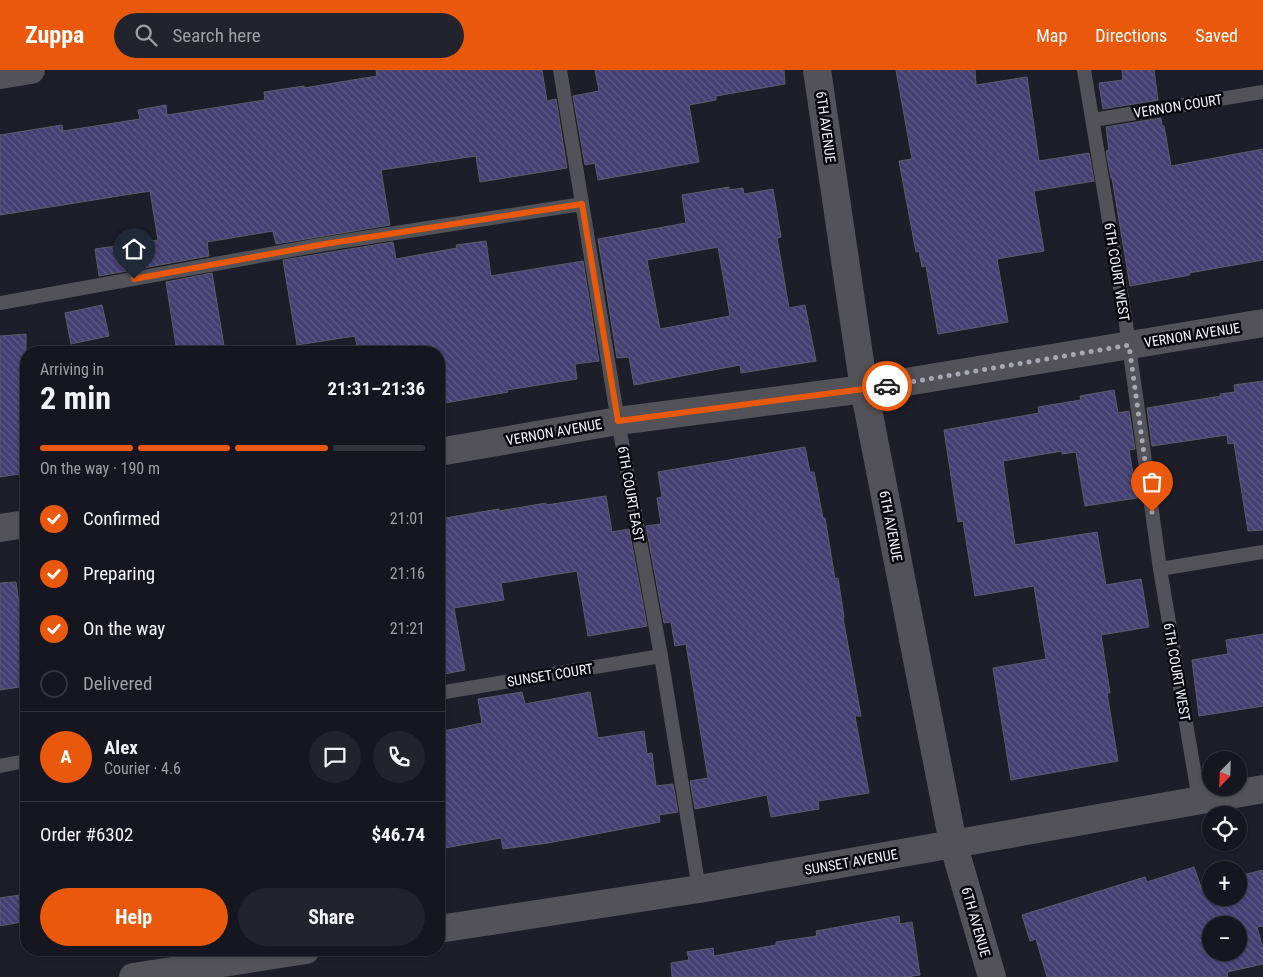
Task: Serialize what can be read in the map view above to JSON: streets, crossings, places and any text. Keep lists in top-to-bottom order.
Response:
{
  "streets": {
    "street": ["6TH AVENUE", "VERNON AVENUE", "SUNSET AVENUE"],
    "lane": [
      "VERNON COURT",
      "6TH COURT WEST",
      "6TH COURT EAST",
      "SUNSET COURT"
    ]
  },
  "crossings": [
    ["VERNON COURT", "6TH COURT WEST"],
    ["6TH AVENUE", "VERNON AVENUE"],
    ["6TH AVENUE", "SUNSET AVENUE"],
    ["6TH COURT WEST", "VERNON AVENUE"],
    ["6TH COURT WEST", "SUNSET AVENUE"],
    ["VERNON AVENUE", "6TH COURT EAST"],
    ["6TH COURT EAST", "SUNSET COURT"],
    ["6TH COURT EAST", "SUNSET AVENUE"]
  ],
  "north": "bottom left",
  "page": {
    "header": "Zuppa",
    "search": "Search here",
    "nav": ["Map", "Directions", "Saved"],
    "heading": ["2 min", "Arriving in", "21:31–21:36"],
    "panel": [
      "Alex",
      "Courier · 4.6",
      "Order #6302",
      "$46.74"
    ],
    "bar": "On the way · 190 m",
    "list": [
      ["Confirmed", "21:01"],
      ["Preparing", "21:16"],
      ["On the way", "21:21"],
      "Delivered"
    ],
    "round": "A",
    "map_buttons": ["+", "−"],
    "buttons": ["Help", "Share"]
  }
}
